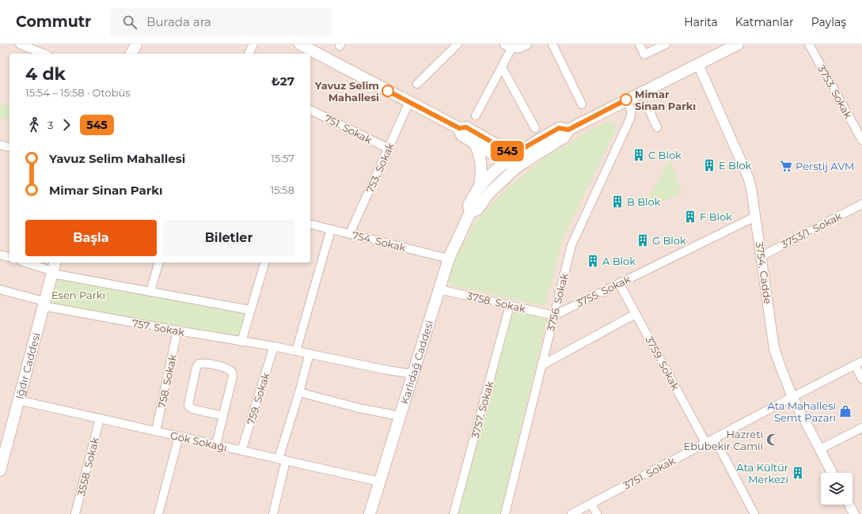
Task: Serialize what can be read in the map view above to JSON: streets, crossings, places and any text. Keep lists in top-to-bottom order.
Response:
{
  "streets": {
    "main road": ["Karlıdağ Caddesi", "Iğdır Caddesi"],
    "street": [
      "3753. Sokak",
      "751. Sokak",
      "753. Sokak",
      "3753/1. Sokak",
      "754. Sokak",
      "3754. Cadde",
      "3755. Sokak",
      "3758. Sokak",
      "3756. Sokak",
      "757. Sokak",
      "3759. Sokak",
      "758. Sokak",
      "759. Sokak",
      "3757. Sokak",
      "Gök Sokağı",
      "3558. Sokak",
      "3751. Sokak"
    ]
  },
  "crossings": [
    ["751. Sokak", "753. Sokak"],
    ["753. Sokak", "754. Sokak"],
    ["3753/1. Sokak", "3754. Cadde"],
    ["754. Sokak", "Karlıdağ Caddesi"],
    ["3754. Cadde", "3755. Sokak"],
    ["3754. Cadde", "Karlıdağ Caddesi"],
    ["3754. Cadde", "3751. Sokak"],
    ["3755. Sokak", "3758. Sokak"],
    ["3755. Sokak", "3756. Sokak"],
    ["3755. Sokak", "3759. Sokak"],
    ["3758. Sokak", "3756. Sokak"],
    ["3758. Sokak", "Karlıdağ Caddesi"],
    ["3758. Sokak", "3757. Sokak"],
    ["3756. Sokak", "Karlıdağ Caddesi"],
    ["757. Sokak", "Karlıdağ Caddesi"],
    ["757. Sokak", "Iğdır Caddesi"],
    ["757. Sokak", "758. Sokak"],
    ["757. Sokak", "759. Sokak"],
    ["Karlıdağ Caddesi", "Gök Sokağı"],
    ["3759. Sokak", "3751. Sokak"],
    ["Iğdır Caddesi", "Gök Sokağı"],
    ["758. Sokak", "Gök Sokağı"],
    ["759. Sokak", "Gök Sokağı"],
    ["Gök Sokağı", "3558. Sokak"]
  ],
  "parks": ["Esen Parkı"],
  "places": {
    "other": ["Yavuz Selim Mahallesi", "Mimar Sinan Parkı"],
    "building": [
      "C Blok",
      "E Blok",
      "B Blok",
      "F Blok",
      "G Blok",
      "A Blok",
      "Ata Kültür Merkezi"
    ],
    "supermarket": ["Perstij AVM"],
    "shop": ["Ata Mahallesi Semt Pazarı"],
    "mosque": ["Hazreti Ebubekir Camii"]
  },
  "lines": ["bus line 545"],
  "page": {
    "header": "Commutr",
    "search": "Burada ara",
    "nav": ["Harita", "Katmanlar", "Paylaş"],
    "on_map": "545",
    "heading": ["4 dk", "15:54 – 15:58 · Otobüs", "₺27"],
    "legs": ["3", "545"],
    "list": [
      {
        "name": "Yavuz Selim Mahallesi",
        "value": "15:57"
      },
      {
        "name": "Mimar Sinan Parkı",
        "value": "15:58"
      }
    ],
    "buttons": ["Başla", "Biletler"]
  }
}
